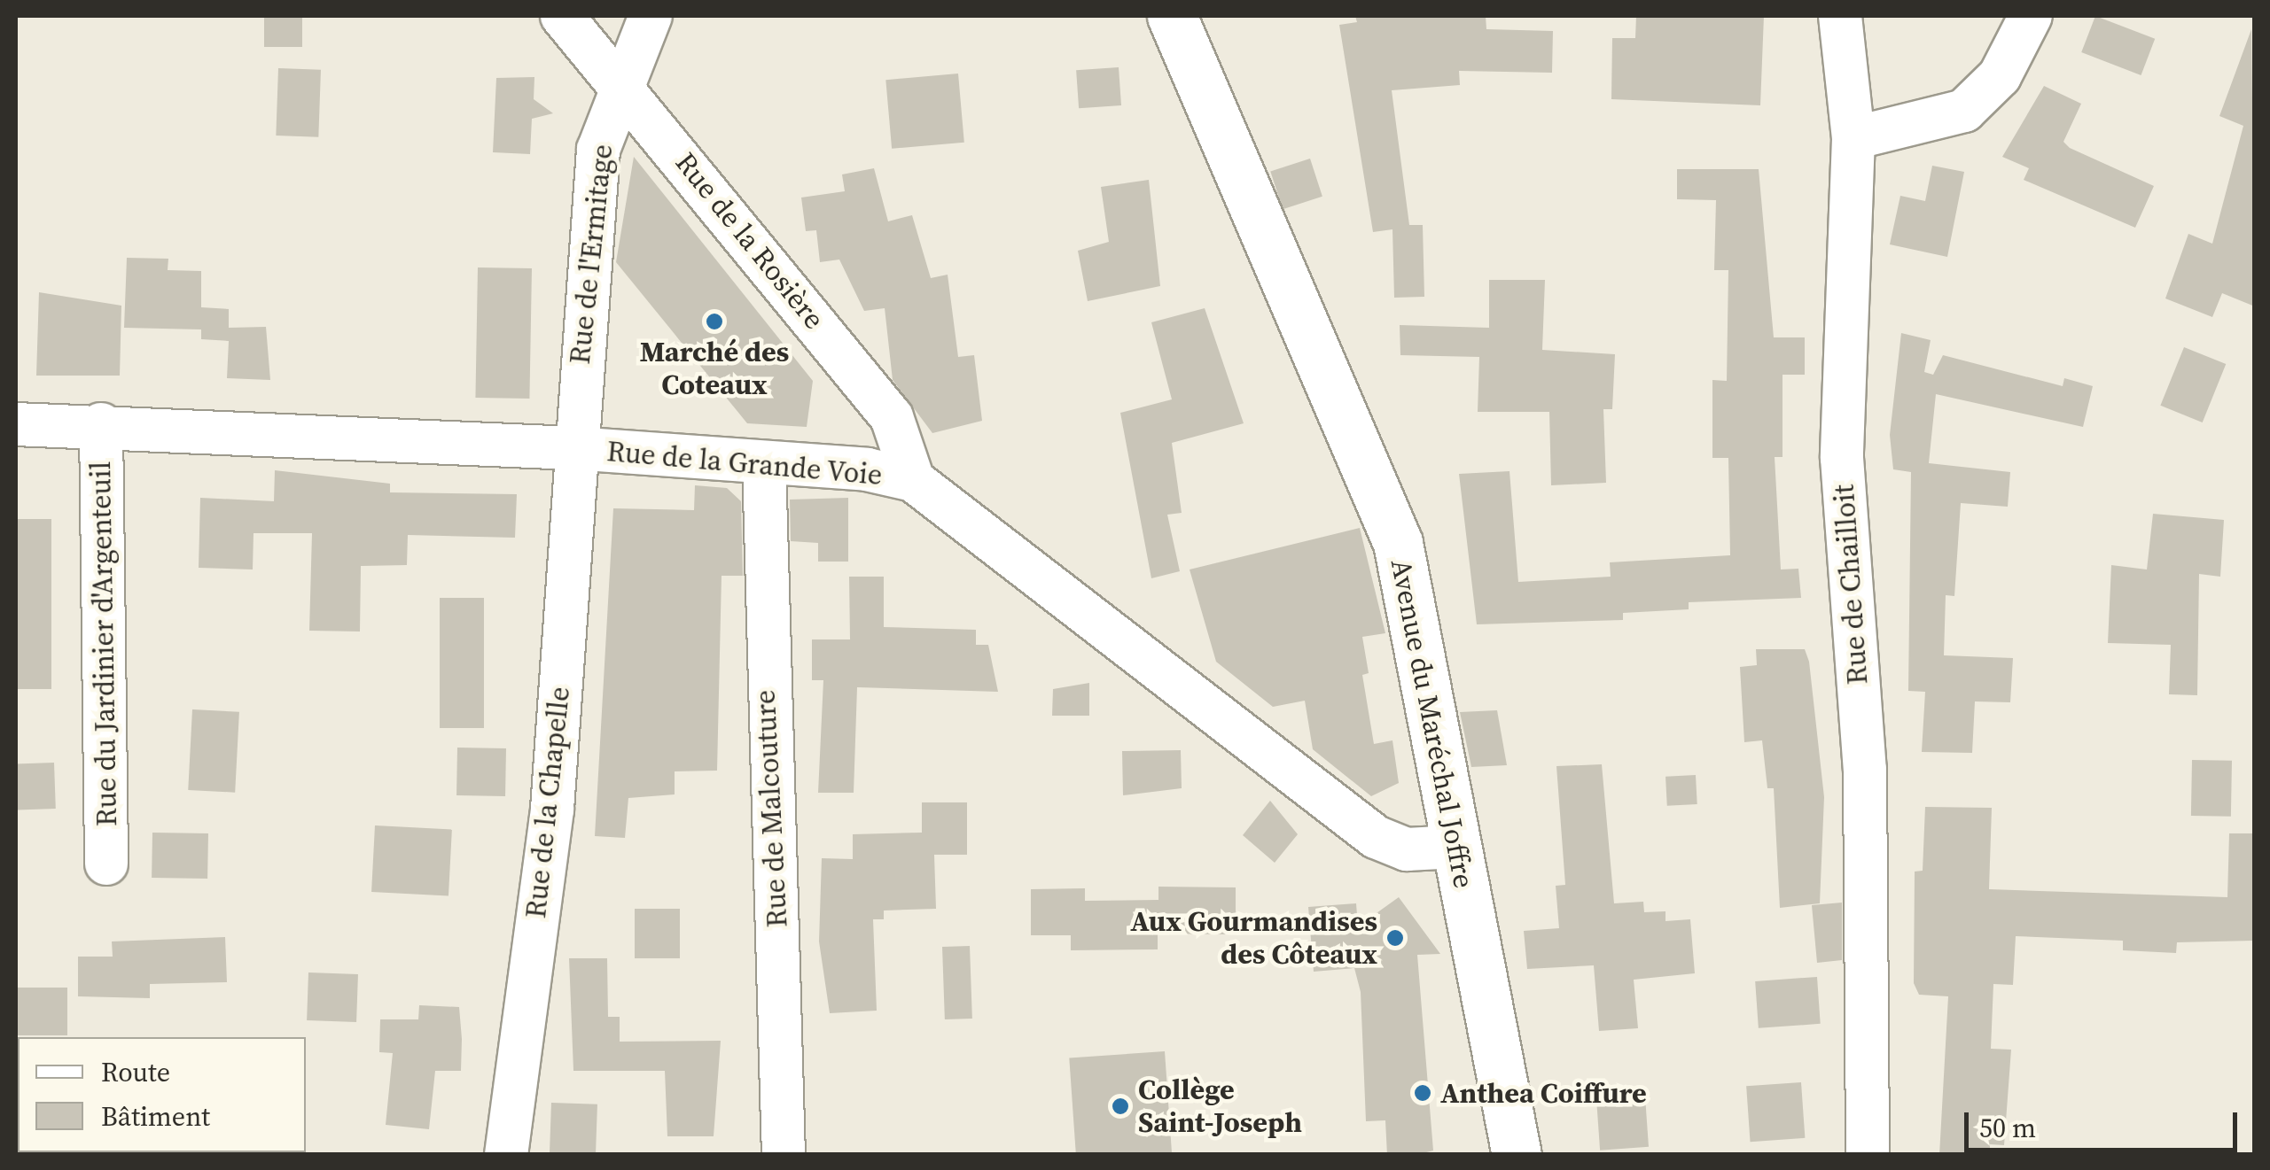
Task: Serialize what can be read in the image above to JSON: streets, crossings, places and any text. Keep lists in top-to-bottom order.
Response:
{
  "streets": {
    "street": [
      "Rue de la Rosière",
      "Rue de l'Ermitage",
      "Rue de la Grande Voie",
      "Rue de Chailloit",
      "Rue du Jardinier d'Argenteuil",
      "Avenue du Maréchal Joffre",
      "Rue de la Chapelle",
      "Rue de Malcouture"
    ]
  },
  "crossings": [
    ["Rue de la Rosière", "Rue de l'Ermitage"],
    ["Rue de la Rosière", "Rue de la Grande Voie"],
    ["Rue de l'Ermitage", "Rue de la Grande Voie"],
    ["Rue de l'Ermitage", "Rue de la Chapelle"],
    ["Rue de la Grande Voie", "Rue du Jardinier d'Argenteuil"],
    ["Rue de la Grande Voie", "Avenue du Maréchal Joffre"],
    ["Rue de la Grande Voie", "Rue de la Chapelle"],
    ["Rue de la Grande Voie", "Rue de Malcouture"]
  ],
  "places": [
    "Marché des Coteaux",
    "Aux Gourmandises des Côteaux",
    "Anthea Coiffure",
    "Collège Saint-Joseph"
  ],
  "legend": ["Route", "Bâtiment"],
  "scale_bar": "50 m"
}
